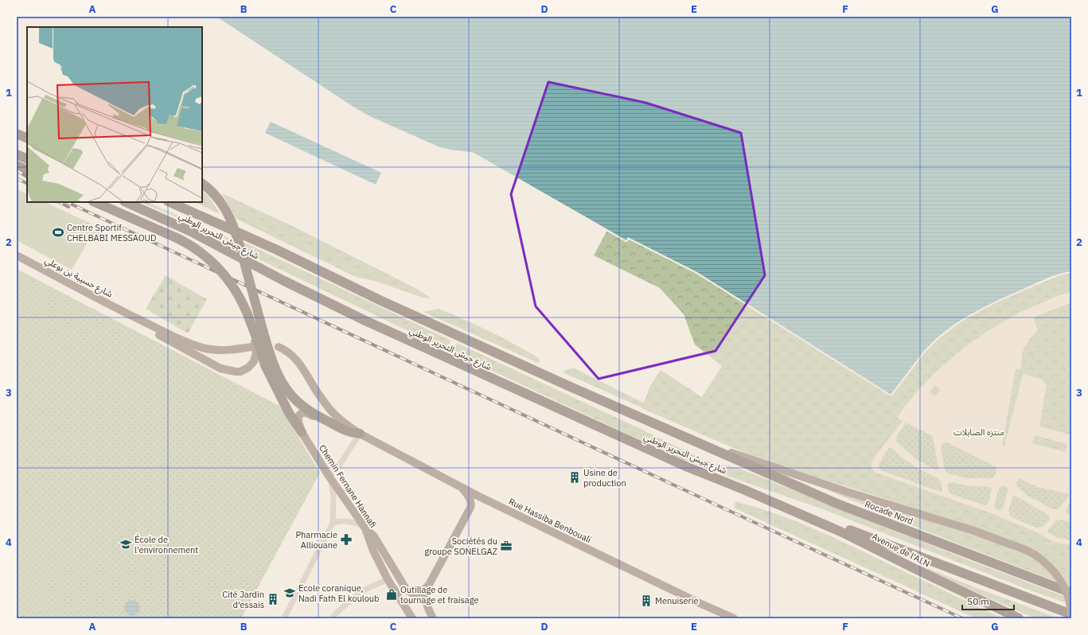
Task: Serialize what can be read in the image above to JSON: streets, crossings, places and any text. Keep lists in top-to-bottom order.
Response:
{
  "streets": {
    "highway": ["شارع جيش التحرير الوطني", "Rocade Nord", "Avenue de l'ALN"],
    "main road": ["شارع حسيبة بن بوعلي", "Chemin Fernane Hannafi", "Rue Hassiba Benbouali"]
  },
  "crossings": [
    ["شارع جيش التحرير الوطني", "Rocade Nord"],
    ["شارع جيش التحرير الوطني", "Avenue de l'ALN"]
  ],
  "parks": ["منتزه الصابلات"],
  "places": {
    "sports": ["Centre Sportif CHELBABI MESSAOUD"],
    "building": ["Usine de production", "Cité Jardin d'essais", "Menuiserie"],
    "pharmacy": ["Pharmacie Alliouane"],
    "school or university": ["École de l'environnement", "Ecole coranique, Nadi Fath El kouloub"],
    "office": ["Sociétés du groupe SONELGAZ"],
    "shop": ["Outillage de tournage et fraisage"]
  },
  "scale_bar": "50 m",
  "grid": {
    "columns": [
      "A",
      "B",
      "C",
      "D",
      "E",
      "F",
      "G"
    ],
    "rows": [
      "1",
      "2",
      "3",
      "4"
    ]
  }
}
